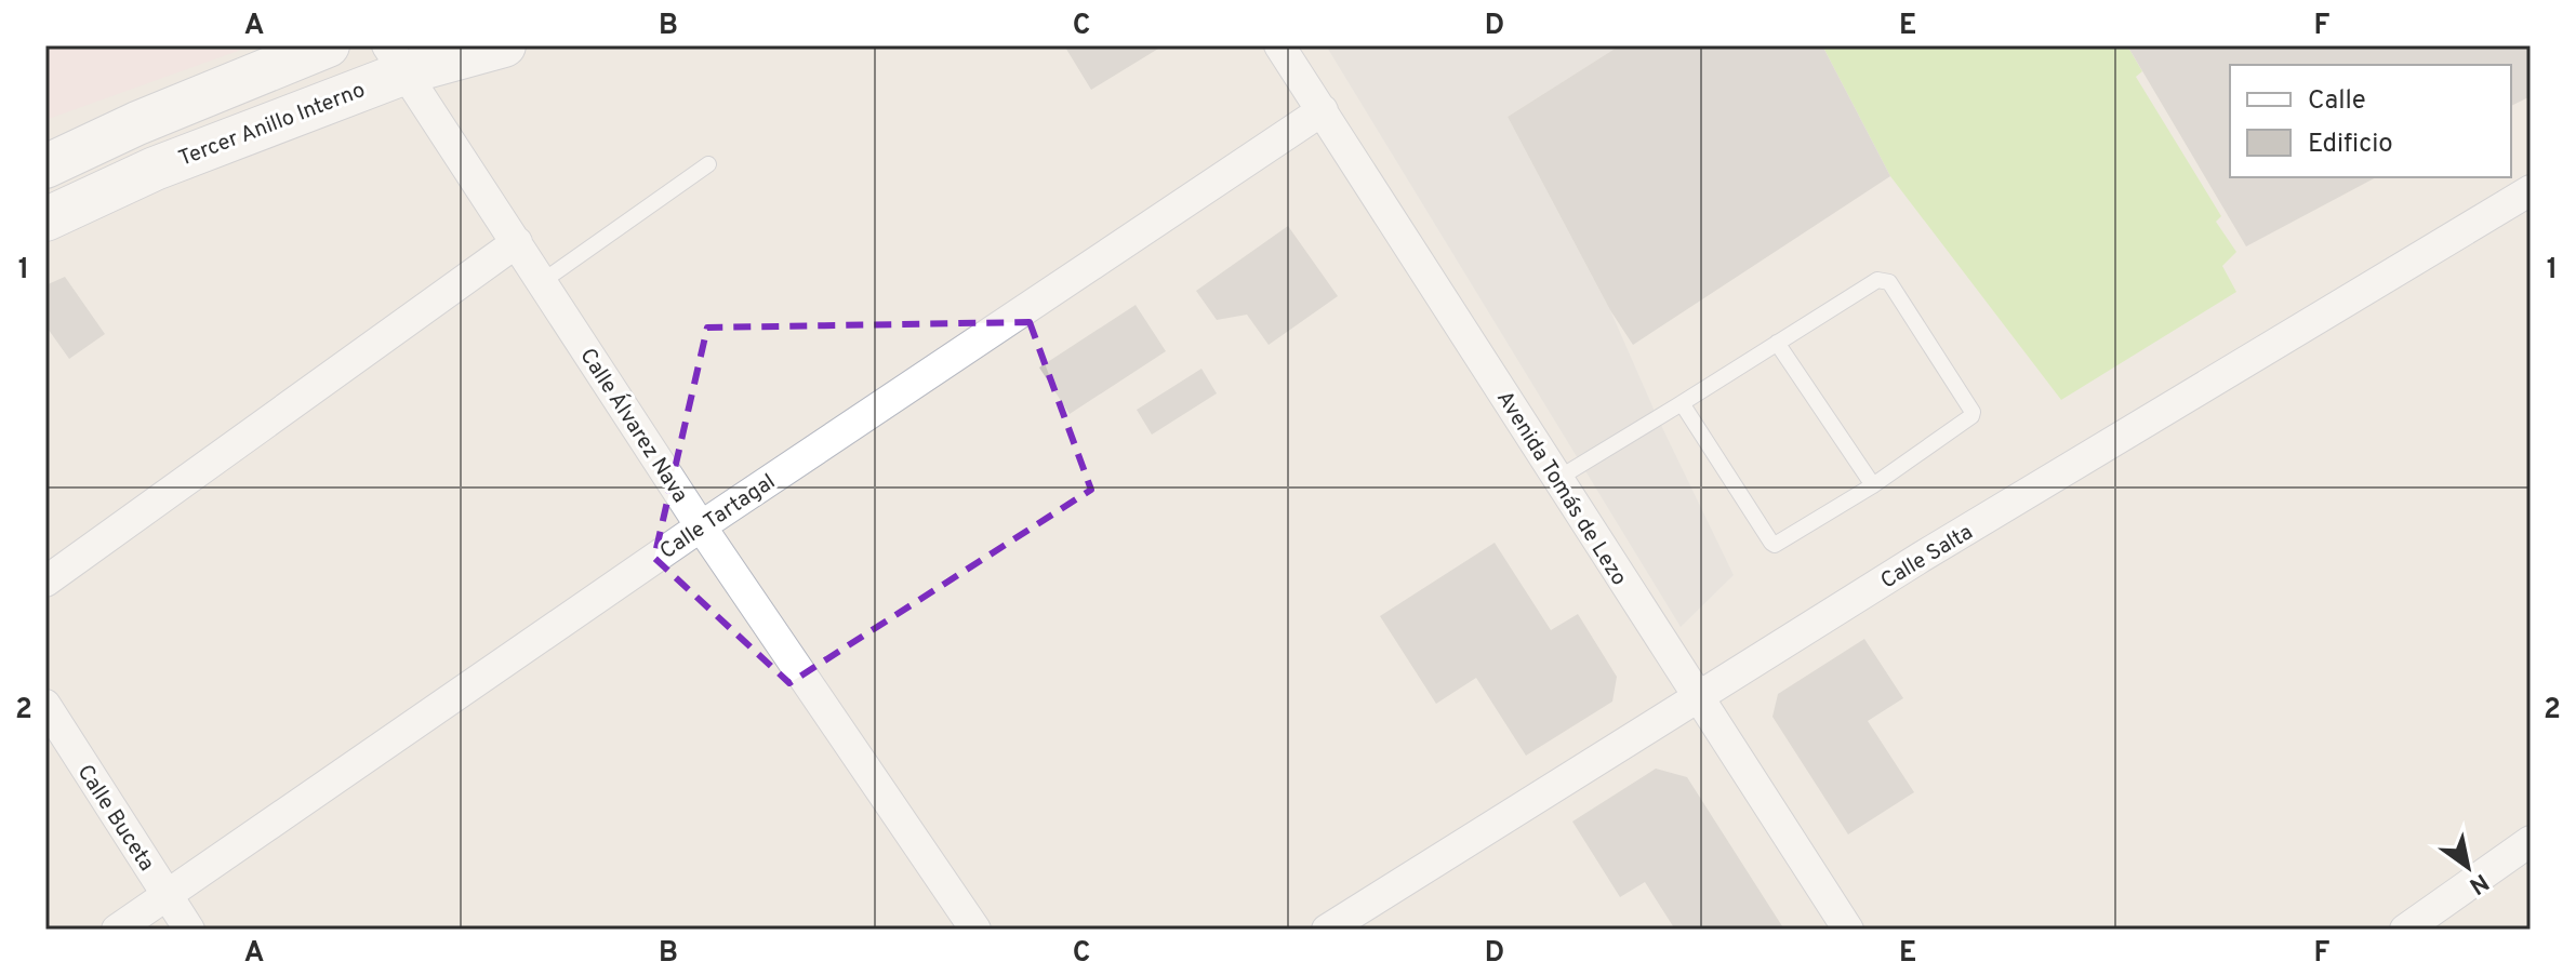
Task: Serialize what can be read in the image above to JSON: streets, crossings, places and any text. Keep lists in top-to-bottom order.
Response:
{
  "streets": {
    "main road": ["Tercer Anillo Interno"],
    "street": [
      "Calle Álvarez Nava",
      "Avenida Tomás de Lezo",
      "Calle Tartagal",
      "Calle Salta",
      "Calle Buceta"
    ]
  },
  "crossings": [
    ["Tercer Anillo Interno", "Calle Álvarez Nava"],
    ["Calle Álvarez Nava", "Calle Tartagal"],
    ["Avenida Tomás de Lezo", "Calle Tartagal"],
    ["Avenida Tomás de Lezo", "Calle Salta"],
    ["Calle Tartagal", "Calle Buceta"]
  ],
  "legend": ["Calle", "Edificio"],
  "north": "bottom right",
  "grid": {
    "columns": [
      "A",
      "B",
      "C",
      "D",
      "E",
      "F"
    ],
    "rows": ["1", "2"]
  }
}
